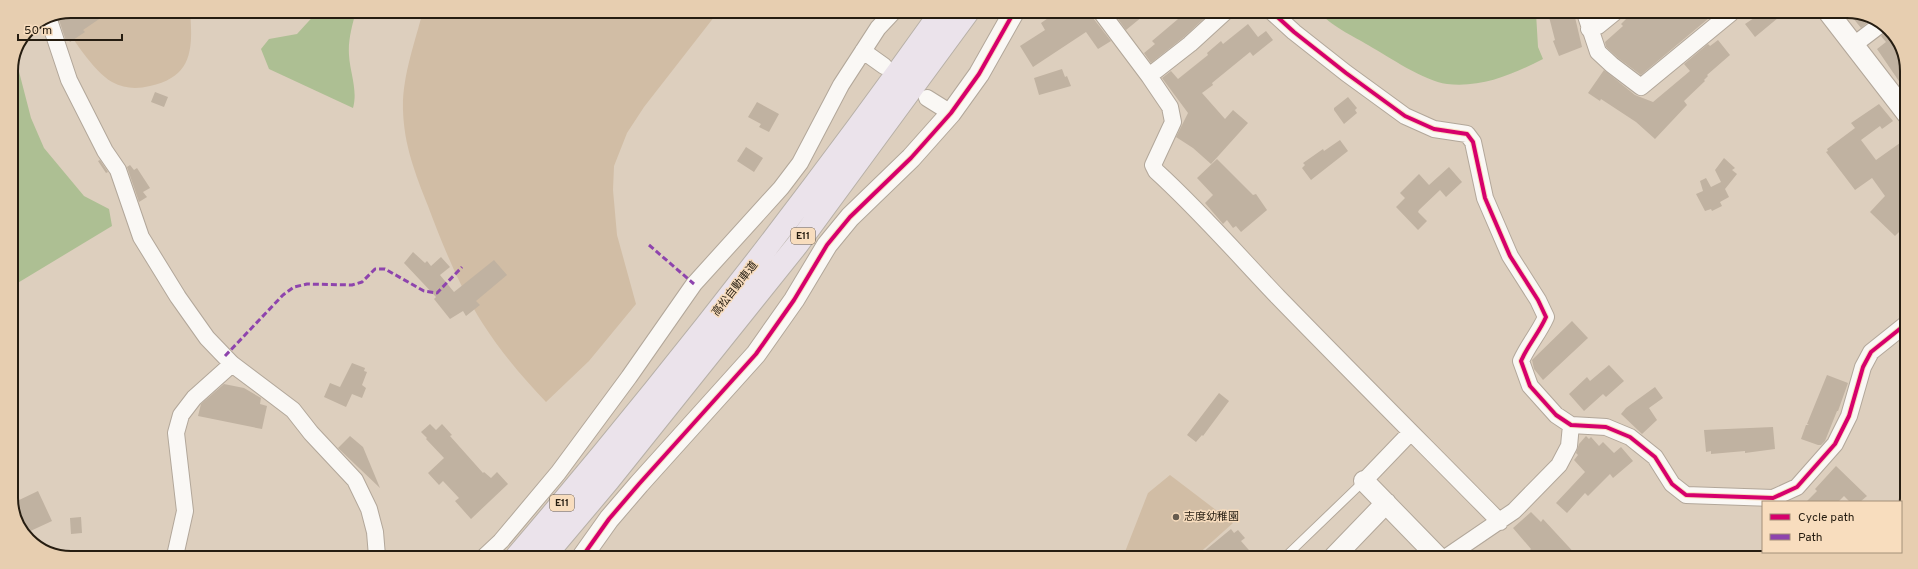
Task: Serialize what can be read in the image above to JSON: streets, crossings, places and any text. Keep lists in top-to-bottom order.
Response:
{
  "streets": {
    "highway": ["E11", "高松自動車道"]
  },
  "places": ["志度幼稚園"],
  "legend": ["Cycle path", "Path"],
  "scale_bar": "50 m"
}
